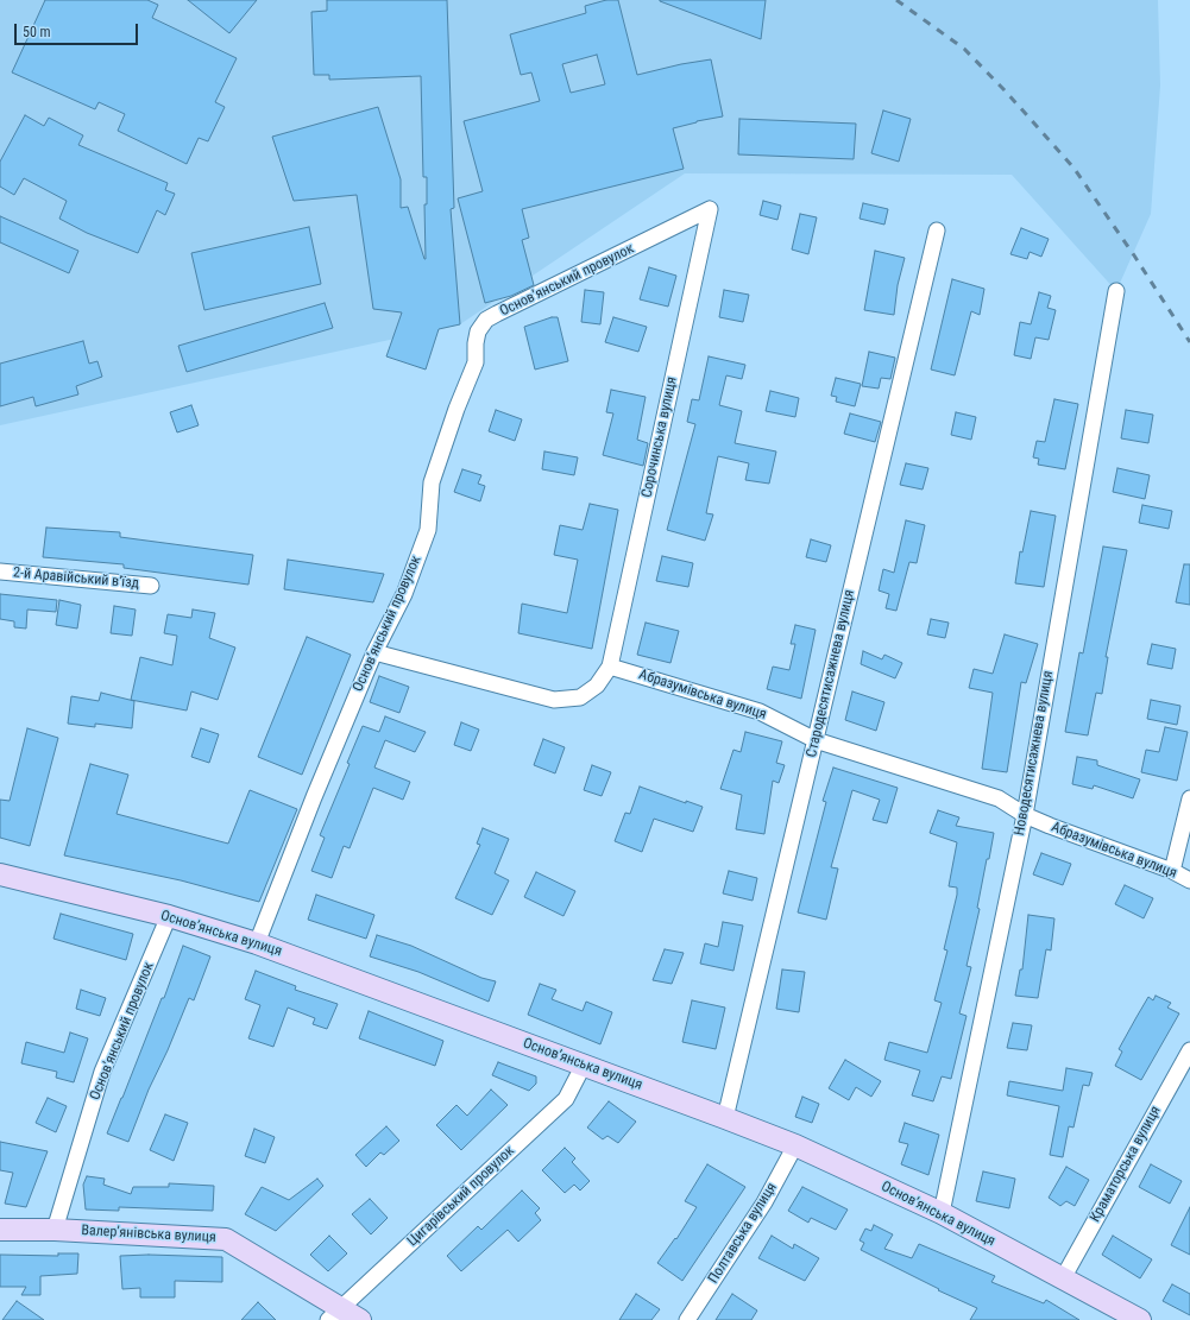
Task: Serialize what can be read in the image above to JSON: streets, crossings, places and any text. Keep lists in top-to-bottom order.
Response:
{
  "streets": {
    "street": [
      "Основ’янський провулок",
      "Сорочинська вулиця",
      "2-й Аравійський в’їзд",
      "Стародесятисажнева вулиця",
      "Абразумівська вулиця",
      "Новодесятисажнева вулиця",
      "Основ’янська вулиця",
      "Краматорська вулиця",
      "Цигарівський провулок",
      "Полтавська вулиця",
      "Валер’янівська вулиця"
    ]
  },
  "crossings": [
    ["Основ’янський провулок", "Сорочинська вулиця"],
    ["Основ’янський провулок", "Основ’янська вулиця"],
    ["Основ’янський провулок", "Валер’янівська вулиця"],
    ["Сорочинська вулиця", "Абразумівська вулиця"],
    ["Стародесятисажнева вулиця", "Абразумівська вулиця"],
    ["Стародесятисажнева вулиця", "Основ’янська вулиця"],
    ["Абразумівська вулиця", "Новодесятисажнева вулиця"],
    ["Новодесятисажнева вулиця", "Основ’янська вулиця"],
    ["Основ’янська вулиця", "Краматорська вулиця"],
    ["Основ’янська вулиця", "Цигарівський провулок"],
    ["Основ’янська вулиця", "Полтавська вулиця"],
    ["Цигарівський провулок", "Валер’янівська вулиця"]
  ],
  "scale_bar": "50 m"
}
